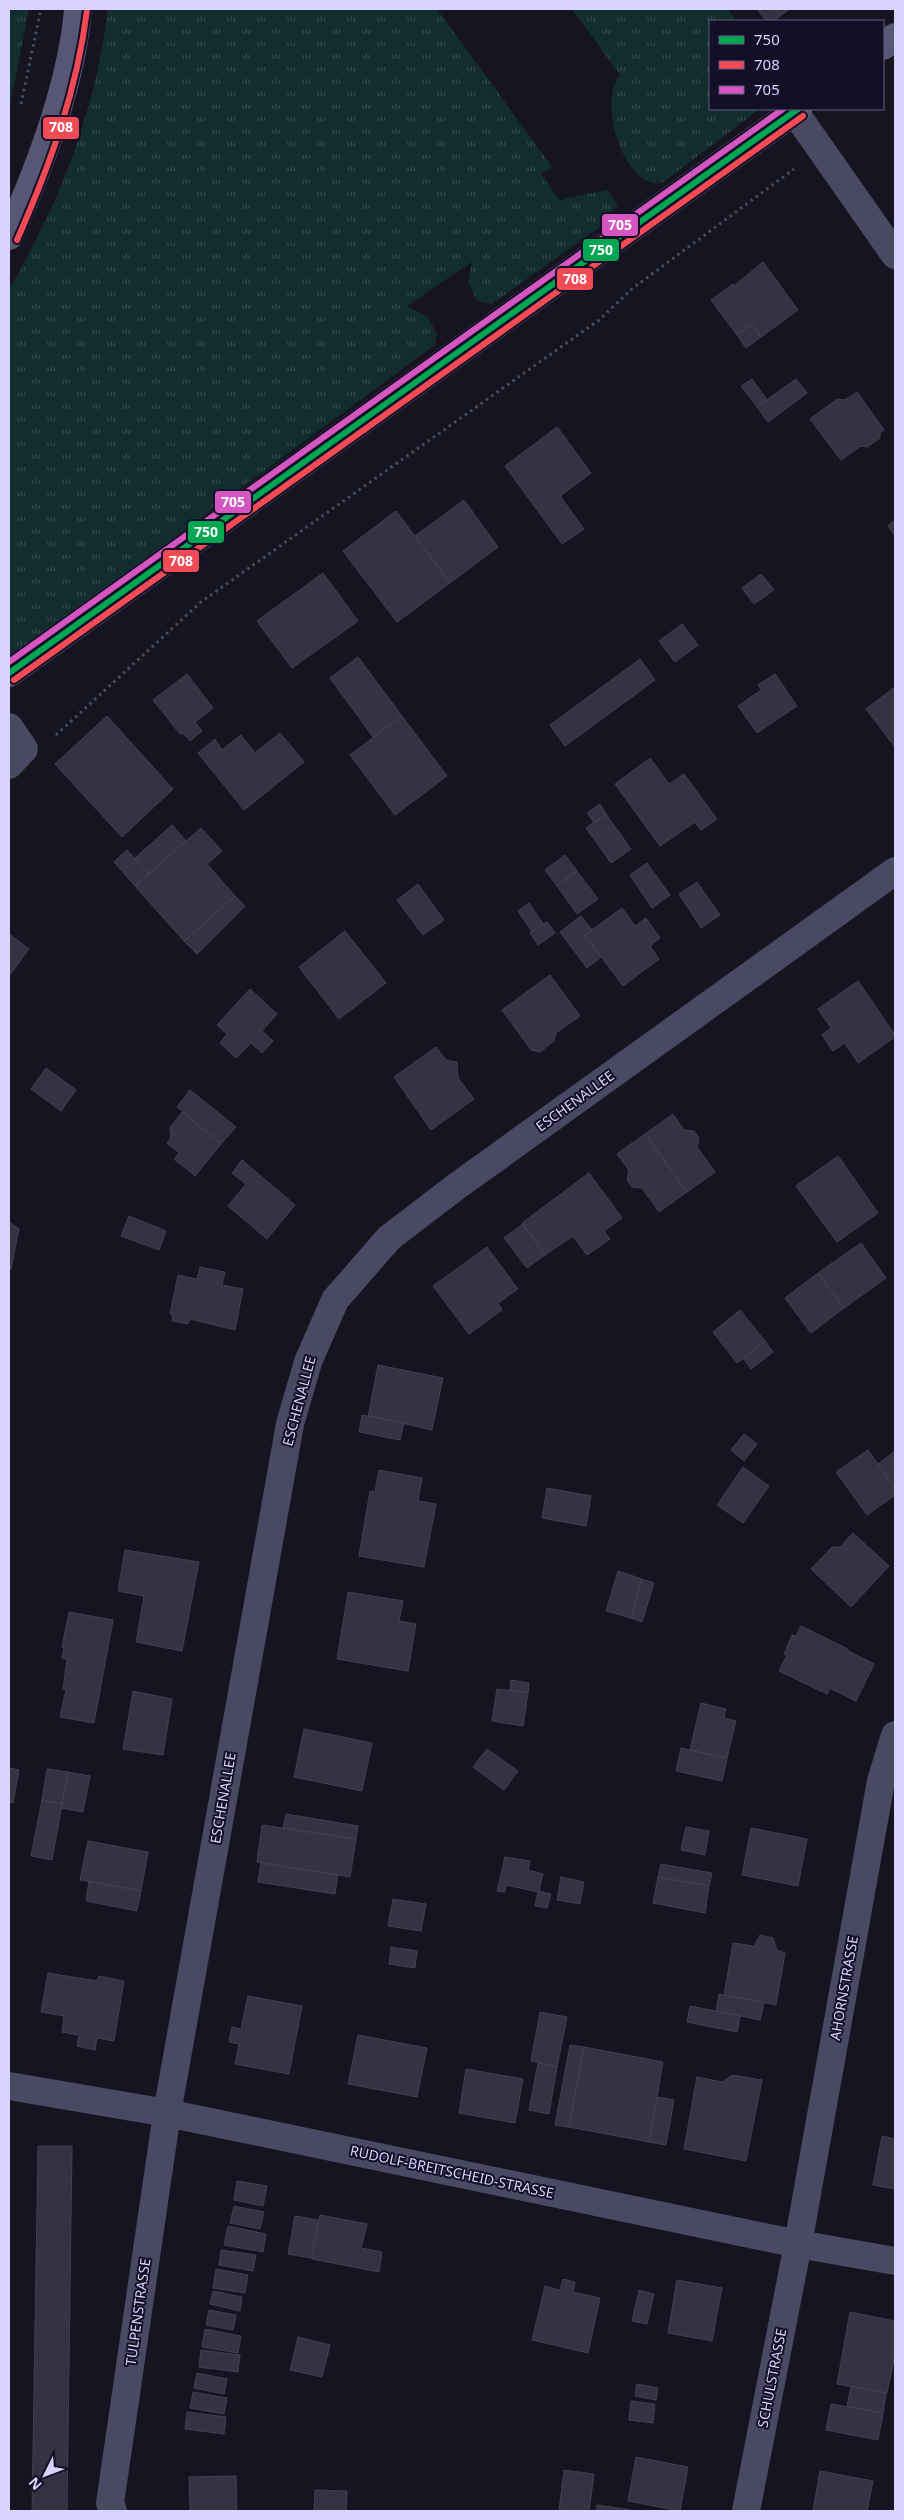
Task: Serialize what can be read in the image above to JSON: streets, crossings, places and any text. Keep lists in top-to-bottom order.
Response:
{
  "streets": {
    "street": [
      "ESCHENALLEE",
      "AHORNSTRASSE",
      "RUDOLF-BREITSCHEID-STRASSE",
      "TULPENSTRASSE",
      "SCHULSTRASSE"
    ]
  },
  "crossings": [
    ["ESCHENALLEE", "RUDOLF-BREITSCHEID-STRASSE"],
    ["ESCHENALLEE", "TULPENSTRASSE"],
    ["AHORNSTRASSE", "RUDOLF-BREITSCHEID-STRASSE"],
    ["AHORNSTRASSE", "SCHULSTRASSE"],
    ["RUDOLF-BREITSCHEID-STRASSE", "TULPENSTRASSE"],
    ["RUDOLF-BREITSCHEID-STRASSE", "SCHULSTRASSE"]
  ],
  "lines": ["transit line 708", "transit line 750", "transit line 705"],
  "legend": ["750", "708", "705"],
  "north": "bottom left"
}
